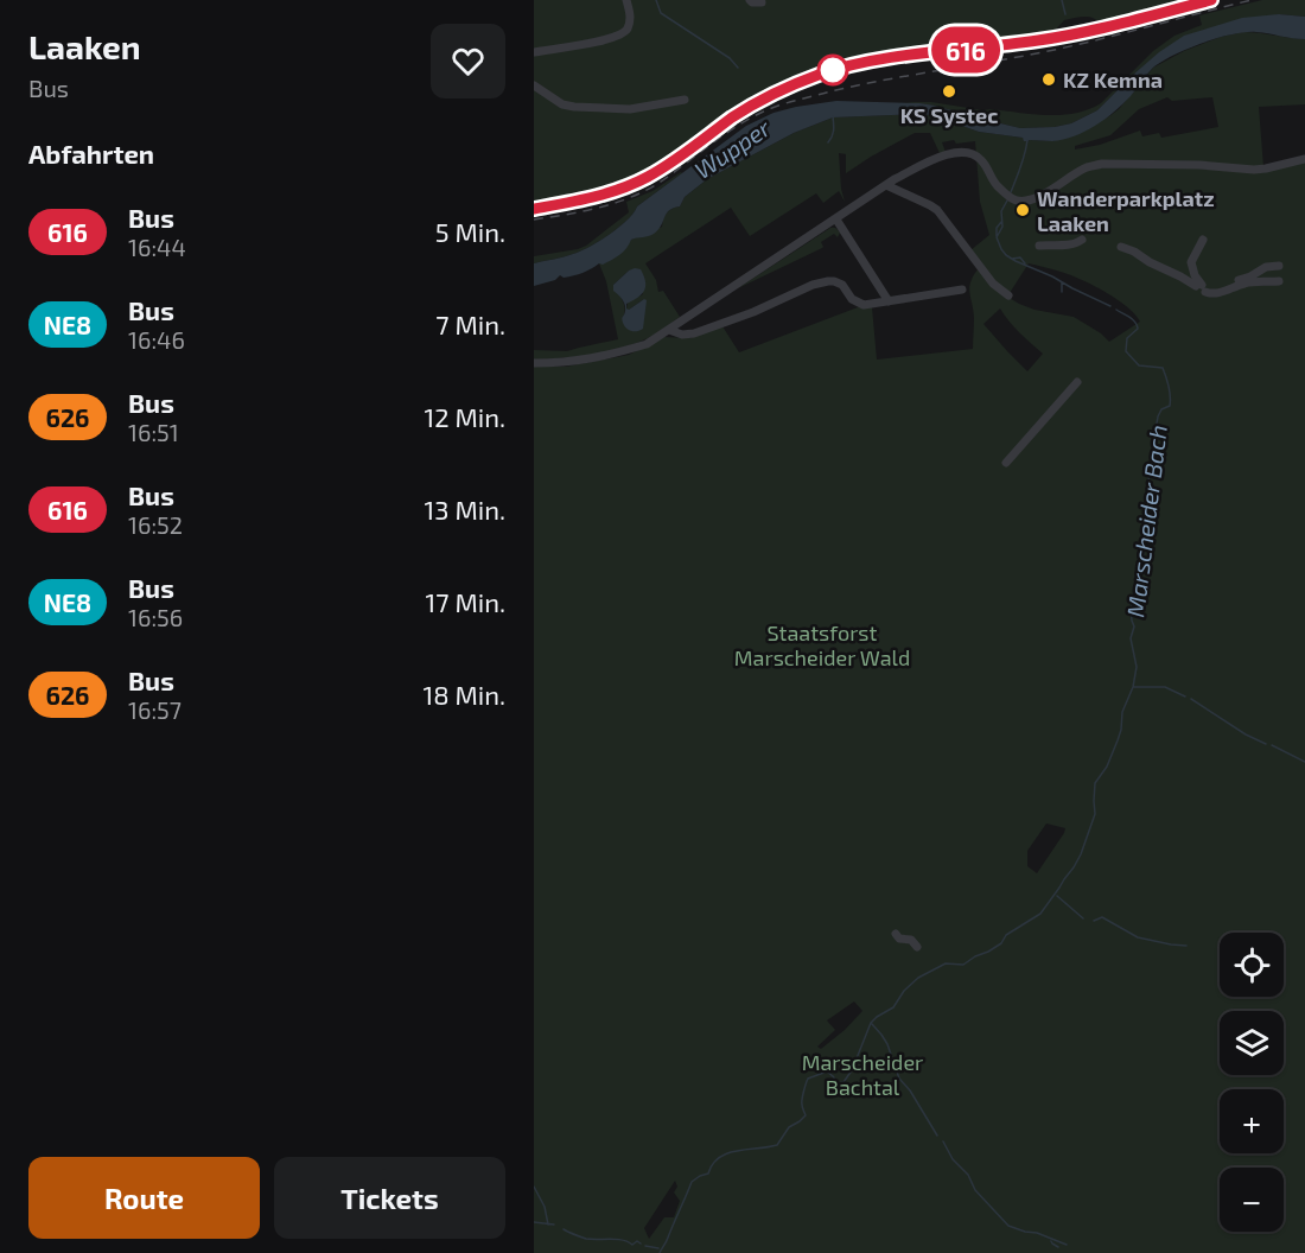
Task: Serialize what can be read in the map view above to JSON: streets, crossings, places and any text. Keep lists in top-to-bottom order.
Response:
{
  "water": ["Wupper", "Marscheider Bach"],
  "parks": ["Staatsforst Marscheider Wald", "Marscheider Bachtal"],
  "places": ["KZ Kemna", "KS Systec", "Wanderparkplatz Laaken"],
  "lines": ["bus line 616"],
  "page": {
    "heading": [
      ["Laaken", "Bus"],
      "Abfahrten"
    ],
    "on_map": "616",
    "list": [
      {
        "mark": "616",
        "name": "Bus",
        "note": "16:44",
        "value": "5 Min."
      },
      {
        "mark": "NE8",
        "name": "Bus",
        "note": "16:46",
        "value": "7 Min."
      },
      {
        "mark": "626",
        "name": "Bus",
        "note": "16:51",
        "value": "12 Min."
      },
      {
        "mark": "616",
        "name": "Bus",
        "note": "16:52",
        "value": "13 Min."
      },
      {
        "mark": "NE8",
        "name": "Bus",
        "note": "16:56",
        "value": "17 Min."
      },
      {
        "mark": "626",
        "name": "Bus",
        "note": "16:57",
        "value": "18 Min."
      }
    ],
    "map_buttons": ["+", "−"],
    "buttons": ["Route", "Tickets"]
  }
}
